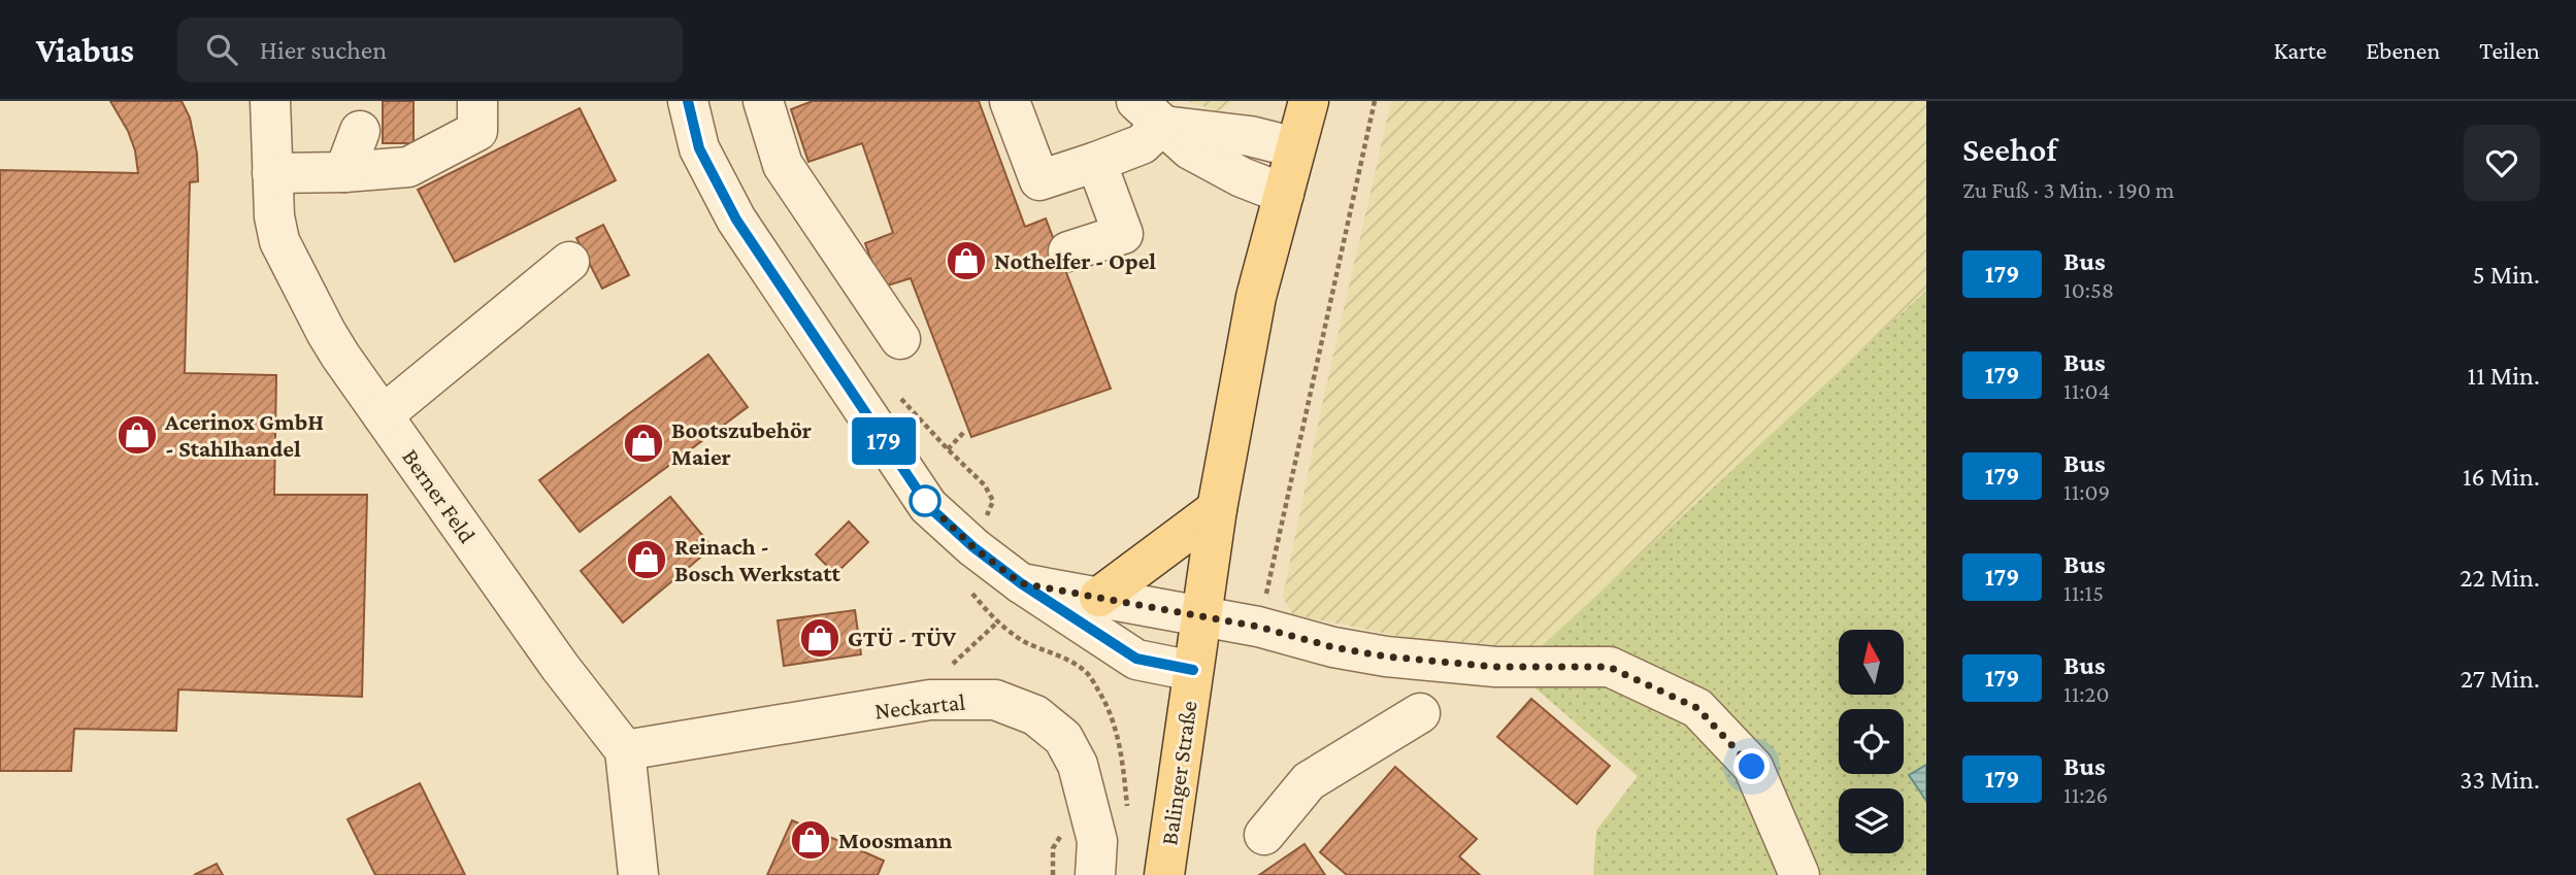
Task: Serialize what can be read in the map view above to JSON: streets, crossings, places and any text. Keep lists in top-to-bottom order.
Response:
{
  "streets": {
    "main road": ["Balinger Straße"],
    "street": ["Berner Feld", "Neckartal"]
  },
  "crossings": [
    ["Berner Feld", "Neckartal"]
  ],
  "places": {
    "shop": [
      "Nothelfer - Opel",
      "Acerinox GmbH - Stahlhandel",
      "Bootszubehör Maier",
      "Reinach - Bosch Werkstatt",
      "GTÜ - TÜV",
      "Moosmann"
    ]
  },
  "lines": ["bus line 179"],
  "north": "top",
  "page": {
    "header": "Viabus",
    "search": "Hier suchen",
    "nav": ["Karte", "Ebenen", "Teilen"],
    "on_map": "179",
    "heading": ["Seehof", "Zu Fuß · 3 Min. · 190 m"],
    "list": [
      {
        "mark": "179",
        "name": "Bus",
        "note": "10:58",
        "value": "5 Min."
      },
      {
        "mark": "179",
        "name": "Bus",
        "note": "11:04",
        "value": "11 Min."
      },
      {
        "mark": "179",
        "name": "Bus",
        "note": "11:09",
        "value": "16 Min."
      },
      {
        "mark": "179",
        "name": "Bus",
        "note": "11:15",
        "value": "22 Min."
      },
      {
        "mark": "179",
        "name": "Bus",
        "note": "11:20",
        "value": "27 Min."
      },
      {
        "mark": "179",
        "name": "Bus",
        "note": "11:26",
        "value": "33 Min."
      }
    ]
  }
}
